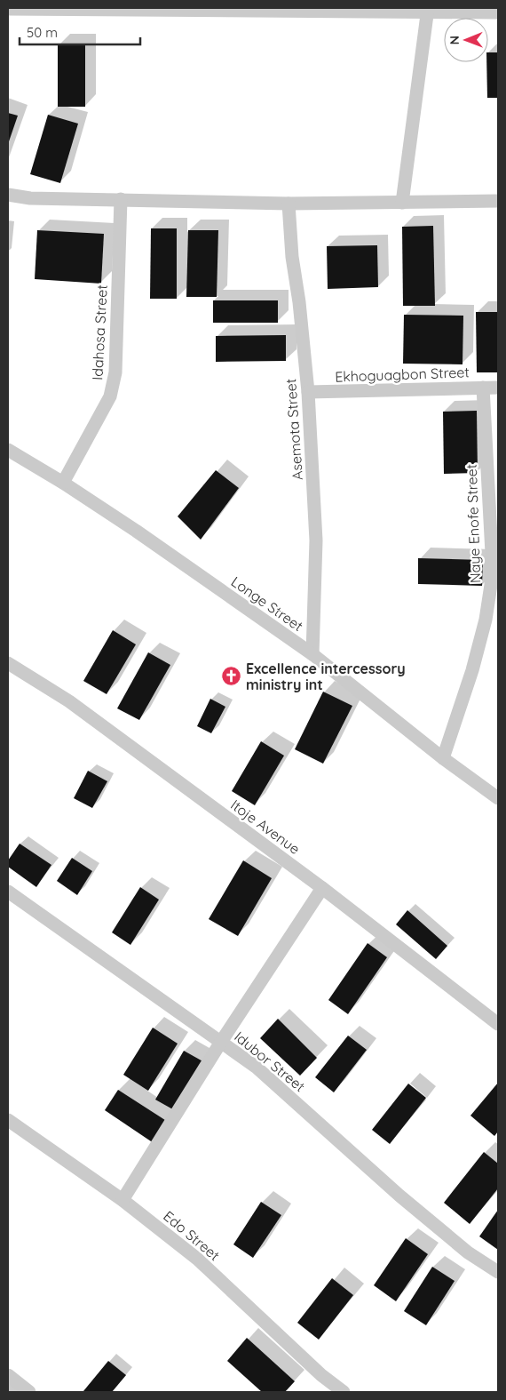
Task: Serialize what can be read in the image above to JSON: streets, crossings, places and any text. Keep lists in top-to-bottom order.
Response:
{
  "streets": {
    "street": [
      "Idahosa Street",
      "Ekhoguagbon Street",
      "Asemota Street",
      "Naye Enofe Street",
      "Longe Street",
      "Itoje Avenue",
      "Idubor Street",
      "Edo Street"
    ]
  },
  "crossings": [
    ["Idahosa Street", "Longe Street"],
    ["Ekhoguagbon Street", "Asemota Street"],
    ["Ekhoguagbon Street", "Naye Enofe Street"],
    ["Asemota Street", "Longe Street"],
    ["Naye Enofe Street", "Longe Street"]
  ],
  "places": {
    "church": ["Excellence intercessory ministry int"]
  },
  "scale_bar": "50 m",
  "north": "left"
}
